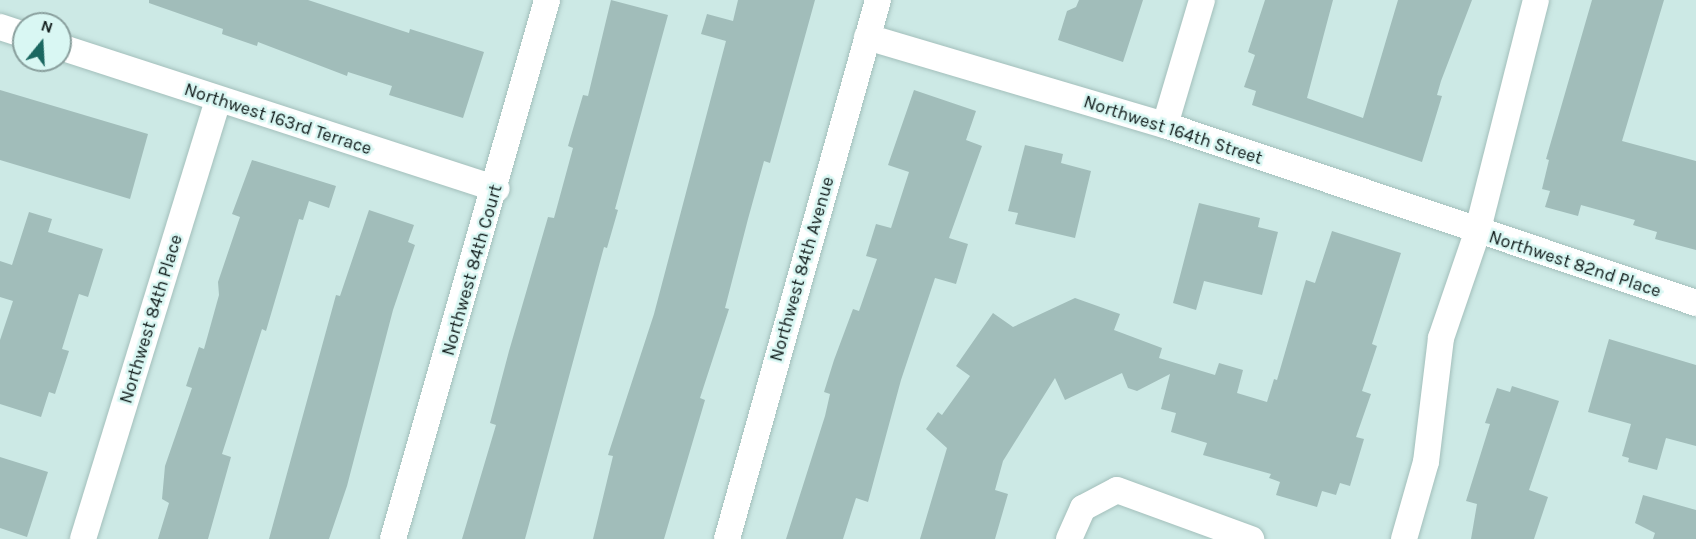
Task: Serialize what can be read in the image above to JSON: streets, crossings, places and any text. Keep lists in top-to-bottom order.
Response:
{
  "streets": {
    "street": [
      "Northwest 163rd Terrace",
      "Northwest 164th Street",
      "Northwest 82nd Place",
      "Northwest 84th Avenue",
      "Northwest 84th Court",
      "Northwest 84th Place"
    ]
  },
  "crossings": [
    ["Northwest 163rd Terrace", "Northwest 84th Court"],
    ["Northwest 163rd Terrace", "Northwest 84th Place"],
    ["Northwest 164th Street", "Northwest 82nd Place"],
    ["Northwest 164th Street", "Northwest 84th Avenue"]
  ],
  "north": "top"
}
